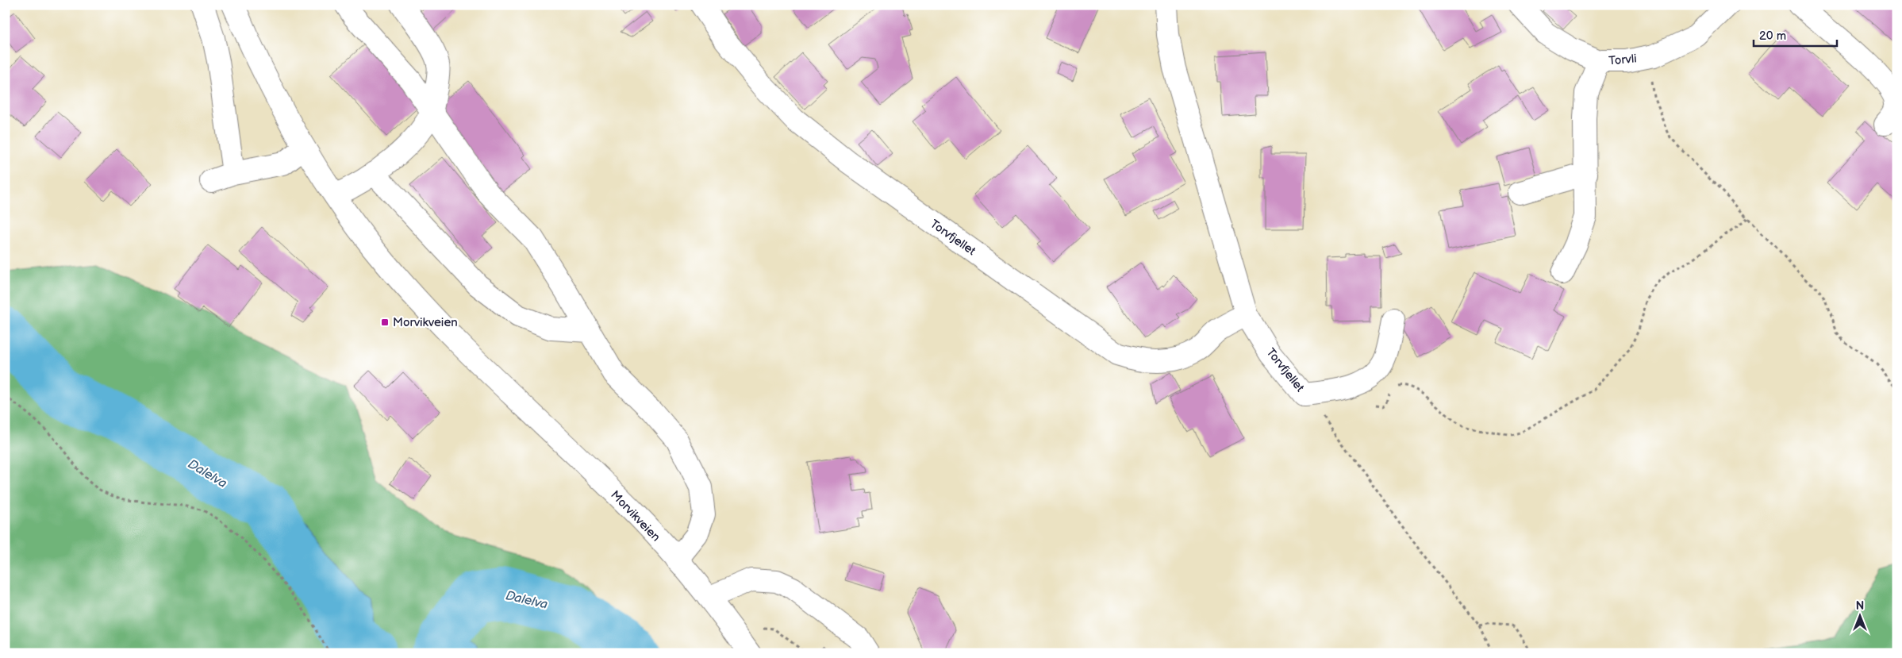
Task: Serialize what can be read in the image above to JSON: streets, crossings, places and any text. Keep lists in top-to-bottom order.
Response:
{
  "streets": {
    "street": ["Torvli", "Torvfjellet", "Morvikveien"]
  },
  "water": ["Dalelva"],
  "places": {
    "transit": ["Morvikveien"]
  },
  "scale_bar": "20 m",
  "north": "top"
}
